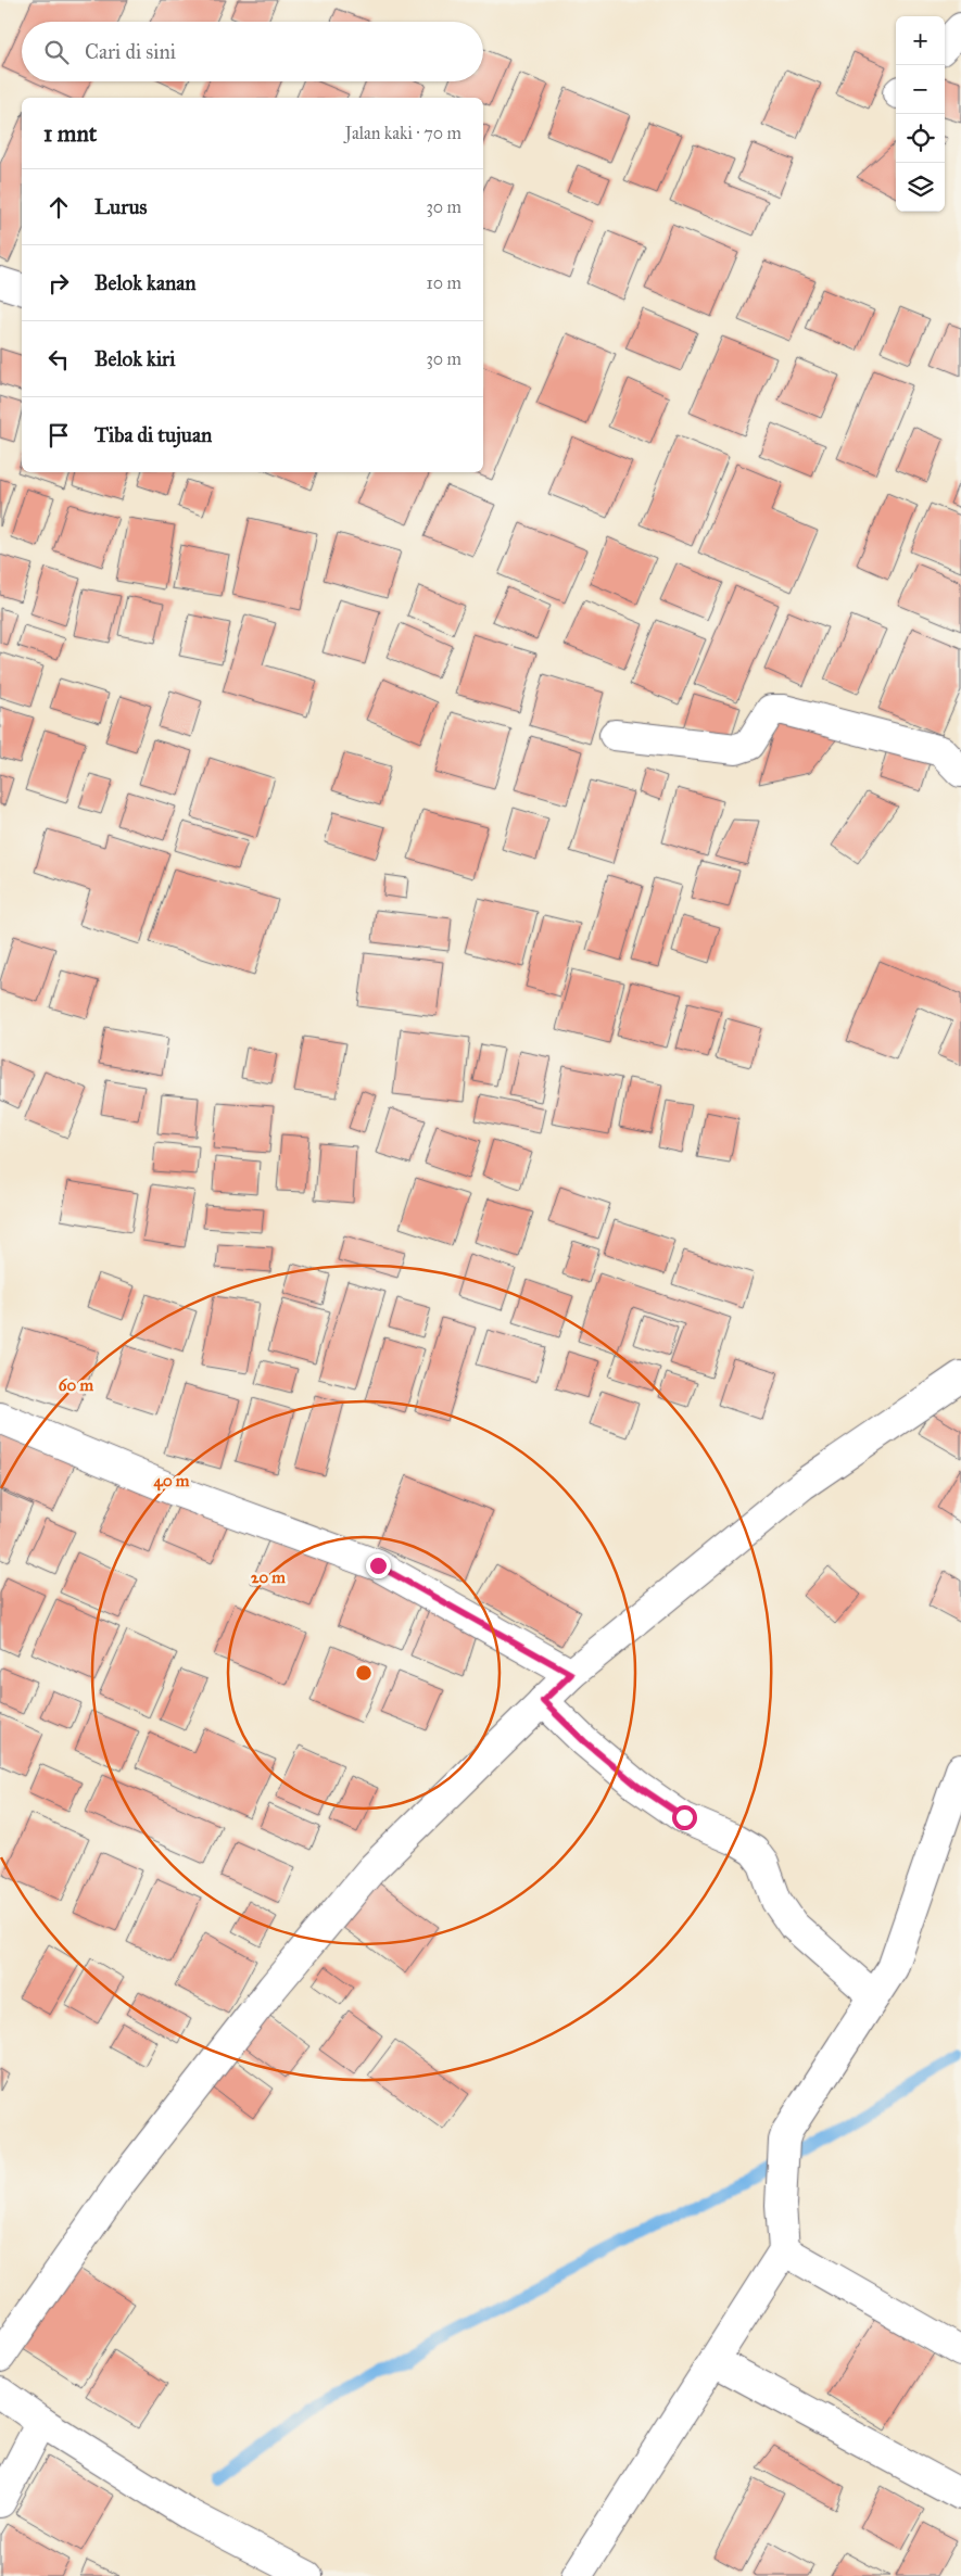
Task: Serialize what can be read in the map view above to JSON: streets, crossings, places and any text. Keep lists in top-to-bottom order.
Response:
{
  "page": {
    "map_buttons": ["+", "−"],
    "search": "Cari di sini",
    "heading": ["1 mnt", "Jalan kaki · 70 m"],
    "list": [
      ["Lurus", "30 m"],
      ["Belok kanan", "10 m"],
      ["Belok kiri", "30 m"],
      "Tiba di tujuan"
    ]
  },
  "rings": ["60 m", "40 m", "20 m"]
}
